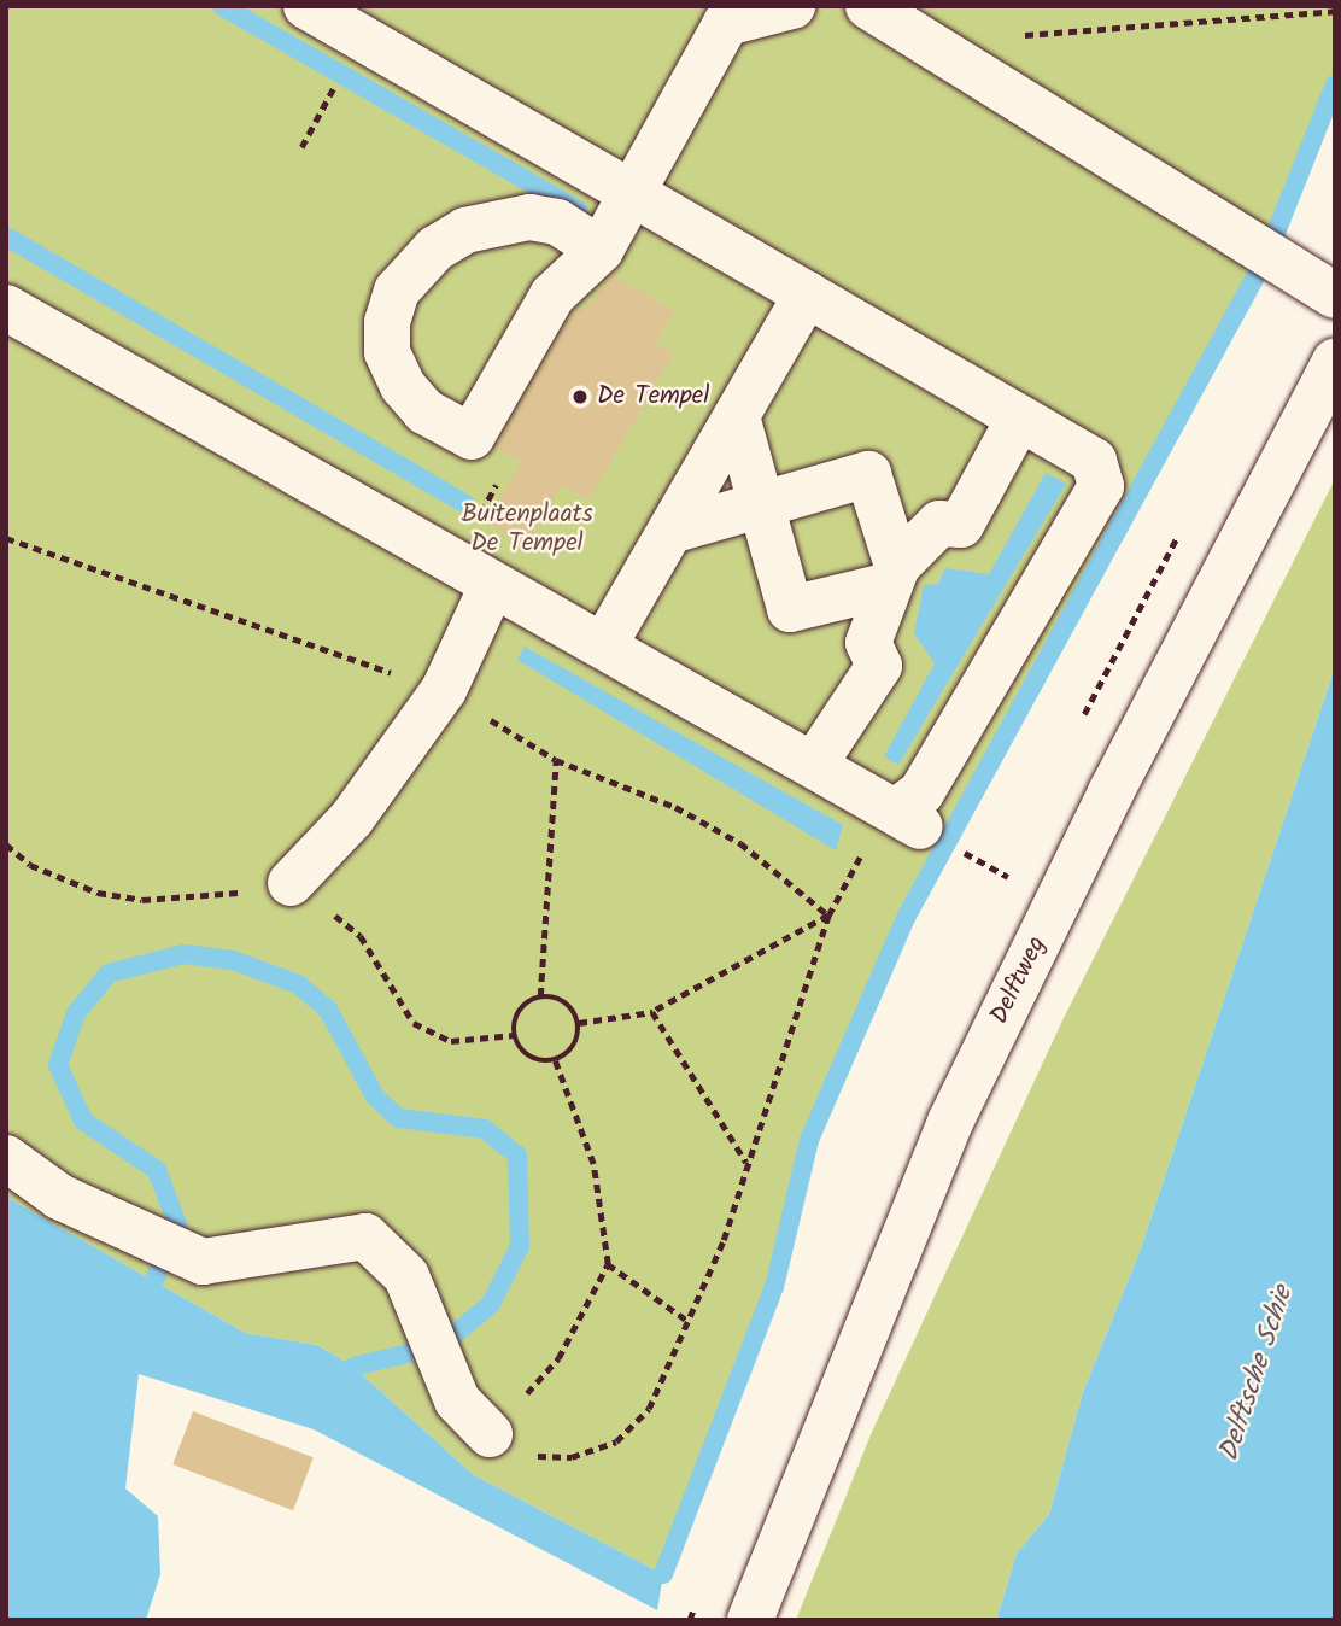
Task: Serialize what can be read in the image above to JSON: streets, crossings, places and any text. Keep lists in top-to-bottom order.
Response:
{
  "streets": {
    "street": ["Delftweg"]
  },
  "water": ["Delftsche Schie"],
  "parks": ["Buitenplaats De Tempel"],
  "places": ["De Tempel"]
}
